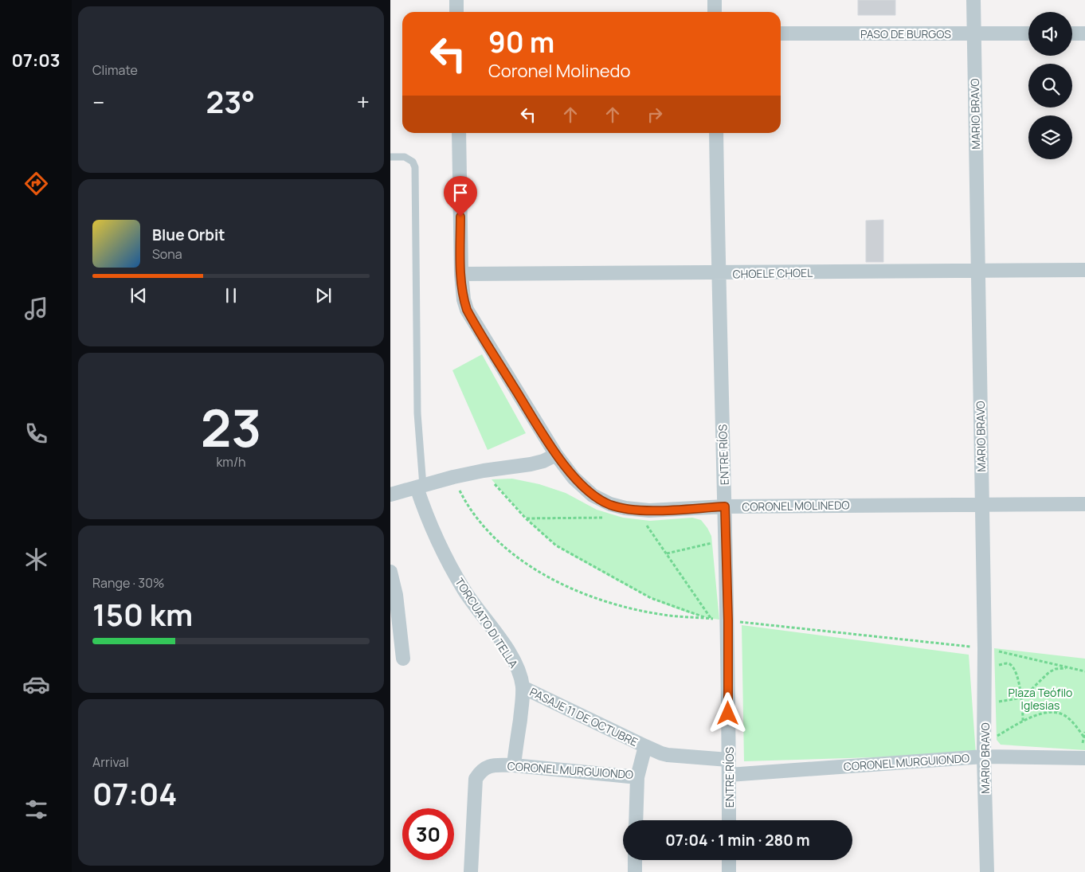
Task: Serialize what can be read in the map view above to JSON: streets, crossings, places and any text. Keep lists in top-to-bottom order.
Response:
{
  "streets": {
    "street": [
      "PASO DE BURGOS",
      "MARIO BRAVO",
      "CHOELE CHOEL",
      "ENTRE RÍOS",
      "CORONEL MOLINEDO",
      "TORCUATO DI TELLA",
      "PASAJE 11 DE OCTUBRE",
      "CORONEL MURGUIONDO"
    ]
  },
  "crossings": [
    ["PASO DE BURGOS", "MARIO BRAVO"],
    ["MARIO BRAVO", "CHOELE CHOEL"],
    ["MARIO BRAVO", "CORONEL MOLINEDO"],
    ["MARIO BRAVO", "CORONEL MURGUIONDO"],
    ["CHOELE CHOEL", "ENTRE RÍOS"],
    ["CHOELE CHOEL", "CORONEL MOLINEDO"],
    ["ENTRE RÍOS", "CORONEL MOLINEDO"],
    ["ENTRE RÍOS", "CORONEL MURGUIONDO"],
    ["TORCUATO DI TELLA", "PASAJE 11 DE OCTUBRE"],
    ["TORCUATO DI TELLA", "CORONEL MURGUIONDO"],
    ["PASAJE 11 DE OCTUBRE", "CORONEL MURGUIONDO"]
  ],
  "parks": ["Plaza Teófilo Iglesias"],
  "page": {
    "tabs": "07:03",
    "tile": [
      "Climate",
      ["23", "km/h"],
      ["Range · 30%", "150 km"],
      ["Arrival", "07:04"]
    ],
    "turn": ["90 m", "Coronel Molinedo"],
    "heat": ["−", "23°", "+"],
    "song": ["Blue Orbit", "Sona"],
    "limit": "30",
    "trip": "07:04 · 1 min · 280 m"
  }
}
